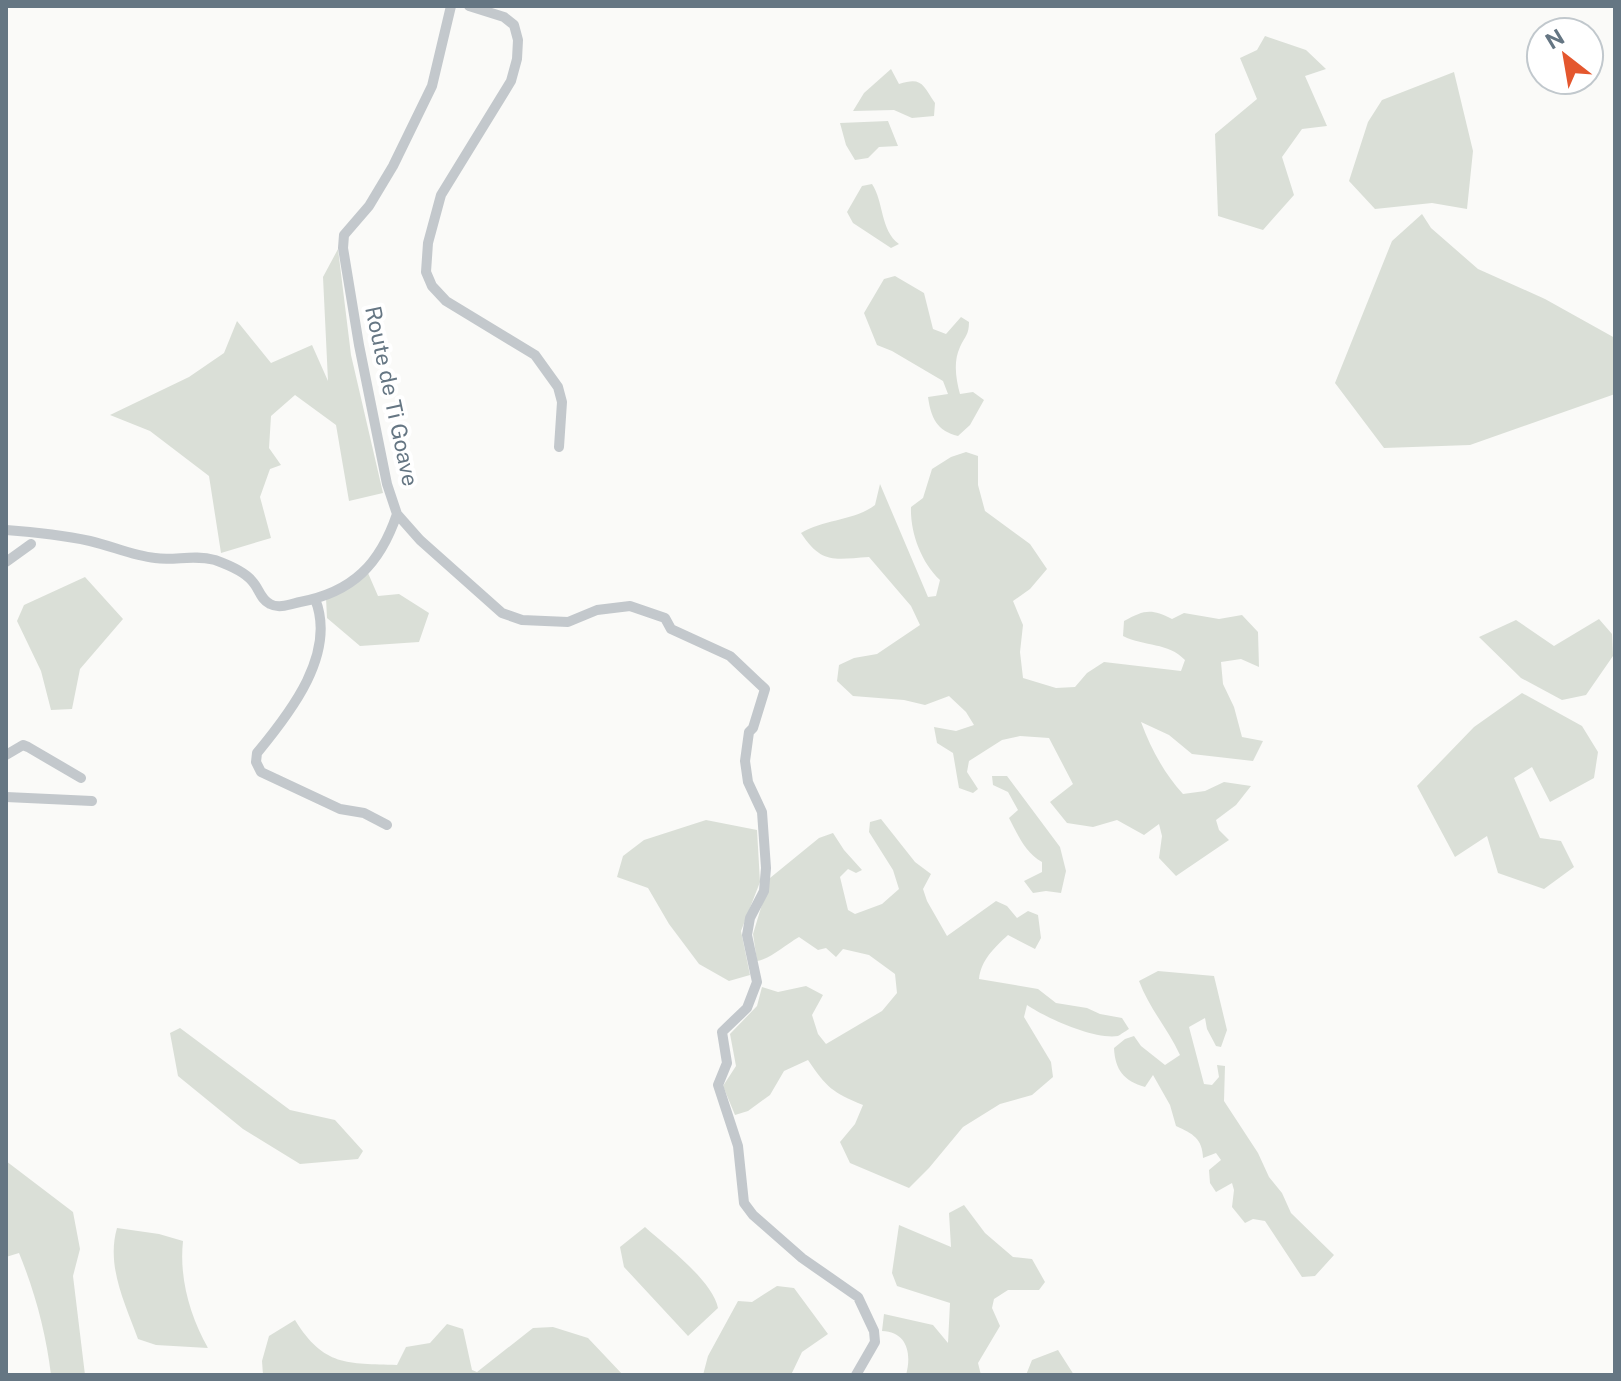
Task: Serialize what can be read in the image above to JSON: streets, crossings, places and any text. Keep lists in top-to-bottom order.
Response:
{
  "streets": {
    "street": ["Route de Ti Goave"]
  },
  "north": "top left"
}
